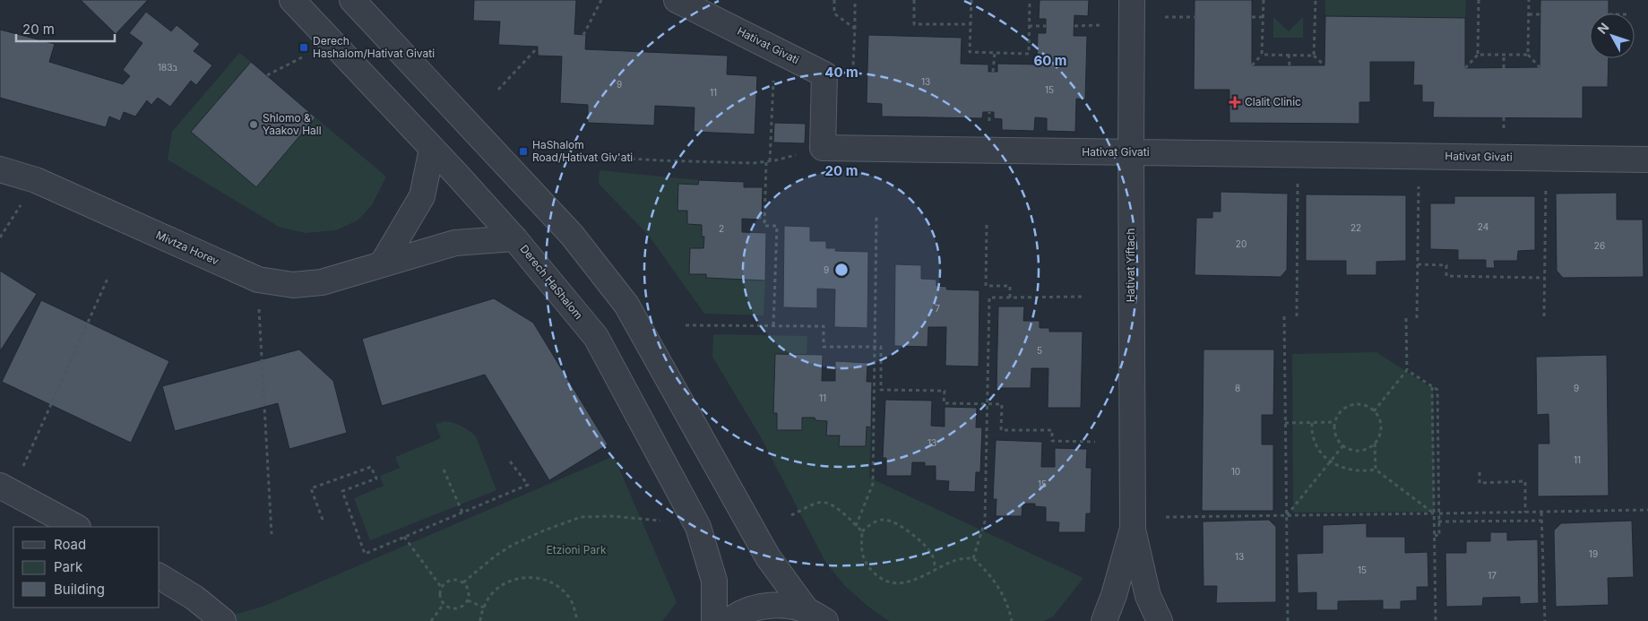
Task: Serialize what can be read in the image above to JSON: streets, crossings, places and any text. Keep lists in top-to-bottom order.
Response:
{
  "streets": {
    "street": [
      "Hativat Givati",
      "Mivtza Horev",
      "Hativat Yiftach",
      "Derech HaShalom"
    ]
  },
  "crossings": [
    ["Hativat Givati", "Hativat Yiftach"],
    ["Mivtza Horev", "Derech HaShalom"]
  ],
  "parks": ["Etzioni Park"],
  "places": {
    "transit": ["Derech Hashalom/Hativat Givati", "HaShalom Road/Hativat Giv'ati"],
    "health": ["Clalit Clinic"],
    "other": ["Shlomo & Yaakov Hall"]
  },
  "house_numbers": [
    "183ב",
    "13",
    "9",
    "15",
    "11",
    "24",
    "22",
    "2",
    "20",
    "26",
    "9",
    "7",
    "5",
    "8",
    "9",
    "11",
    "13",
    "11",
    "10",
    "15",
    "19",
    "13",
    "15",
    "17"
  ],
  "legend": ["Road", "Park", "Building"],
  "scale_bar": "20 m",
  "north": "top left",
  "rings": ["60 m", "40 m", "20 m"]
}
